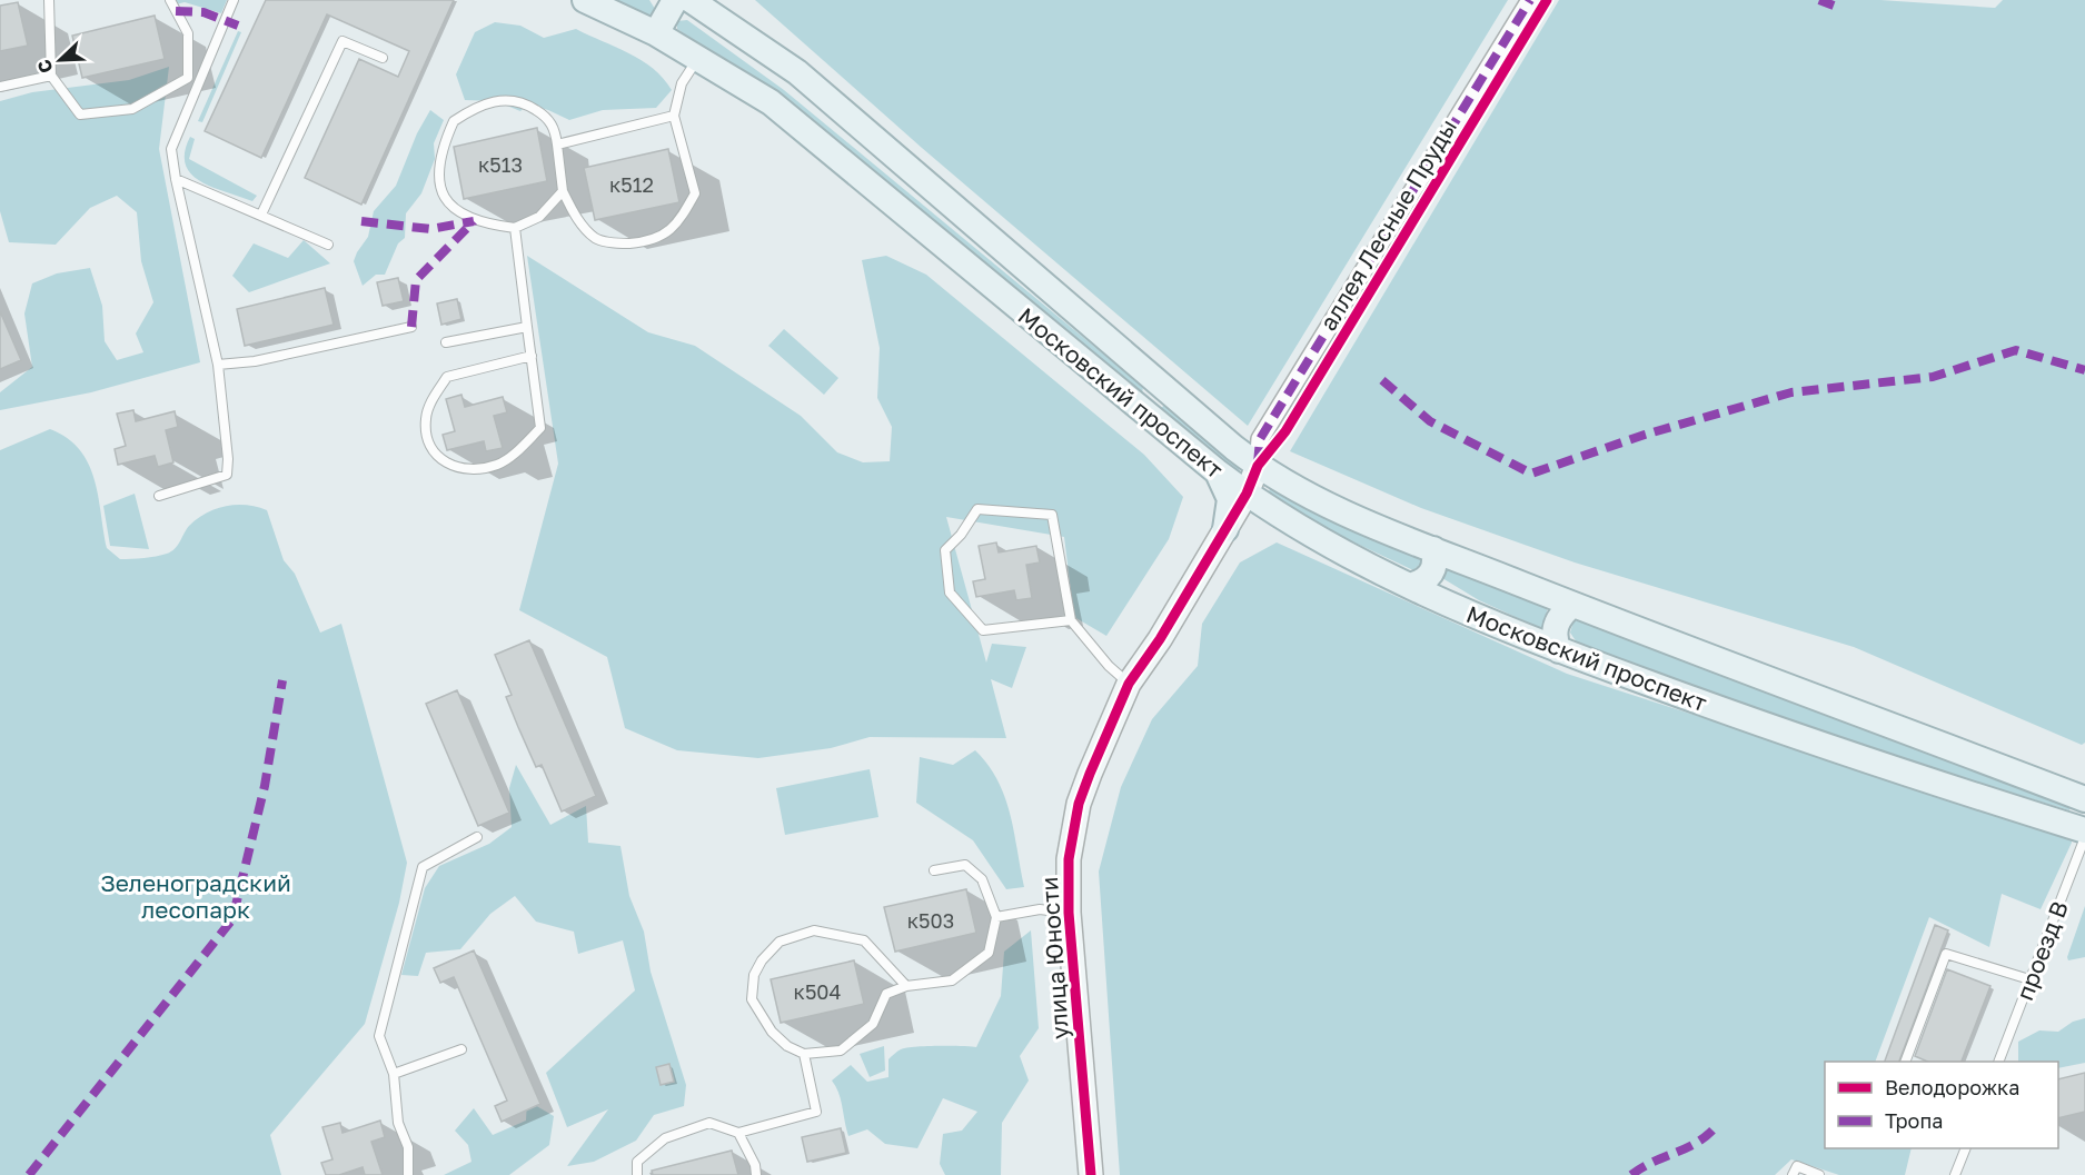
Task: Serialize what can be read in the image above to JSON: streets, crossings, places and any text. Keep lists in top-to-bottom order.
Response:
{
  "streets": {
    "main road": ["Московский проспект"],
    "street": ["аллея Лесные Пруды", "улица Юности"],
    "lane": ["проезд B"]
  },
  "crossings": [
    ["аллея Лесные Пруды", "Московский проспект"],
    ["аллея Лесные Пруды", "улица Юности"],
    ["Московский проспект", "улица Юности"]
  ],
  "parks": ["Зеленоградский лесопарк"],
  "house_numbers": [
    "к513",
    "к512",
    "к503",
    "к504"
  ],
  "legend": ["Велодорожка", "Тропа"],
  "north": "bottom left"
}
